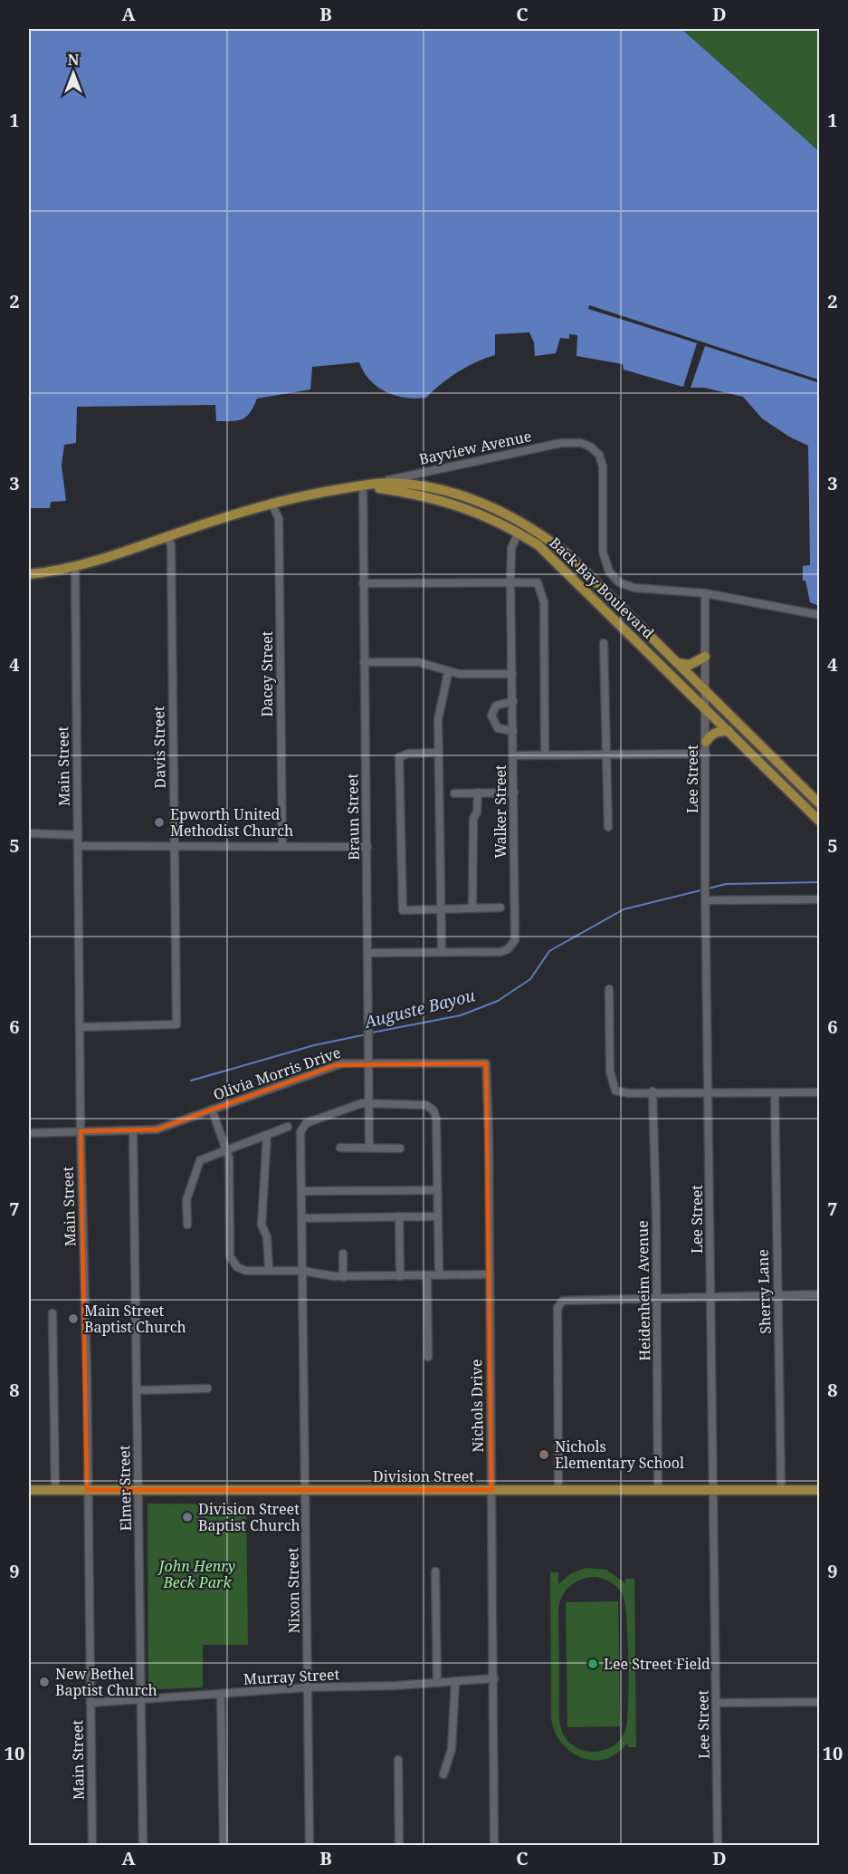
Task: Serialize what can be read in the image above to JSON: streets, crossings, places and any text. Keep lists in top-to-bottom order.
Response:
{
  "streets": {
    "main road": ["Bayview Avenue", "Back Bay Boulevard", "Division Street"],
    "street": [
      "Dacey Street",
      "Davis Street",
      "Main Street",
      "Lee Street",
      "Walker Street",
      "Braun Street",
      "Olivia Morris Drive",
      "Heidenheim Avenue",
      "Sherry Lane",
      "Nichols Drive",
      "Elmer Street",
      "Nixon Street",
      "Murray Street"
    ]
  },
  "crossings": [
    ["Bayview Avenue", "Back Bay Boulevard"],
    ["Bayview Avenue", "Dacey Street"],
    ["Bayview Avenue", "Davis Street"],
    ["Bayview Avenue", "Main Street"],
    ["Bayview Avenue", "Lee Street"],
    ["Bayview Avenue", "Braun Street"],
    ["Back Bay Boulevard", "Lee Street"],
    ["Back Bay Boulevard", "Walker Street"],
    ["Back Bay Boulevard", "Braun Street"],
    ["Davis Street", "Main Street"],
    ["Main Street", "Olivia Morris Drive"],
    ["Main Street", "Division Street"],
    ["Main Street", "Murray Street"],
    ["Lee Street", "Division Street"],
    ["Walker Street", "Braun Street"],
    ["Braun Street", "Olivia Morris Drive"],
    ["Braun Street", "Nixon Street"],
    ["Olivia Morris Drive", "Nichols Drive"],
    ["Olivia Morris Drive", "Elmer Street"],
    ["Heidenheim Avenue", "Division Street"],
    ["Sherry Lane", "Division Street"],
    ["Nichols Drive", "Division Street"],
    ["Nichols Drive", "Murray Street"],
    ["Division Street", "Elmer Street"],
    ["Division Street", "Nixon Street"],
    ["Elmer Street", "Murray Street"],
    ["Nixon Street", "Murray Street"]
  ],
  "water": ["Auguste Bayou"],
  "parks": ["John Henry Beck Park"],
  "places": [
    "Epworth United Methodist Church",
    "Main Street Baptist Church",
    "Nichols Elementary School",
    "Division Street Baptist Church",
    "Lee Street Field",
    "New Bethel Baptist Church"
  ],
  "north": "top",
  "grid": {
    "columns": [
      "A",
      "B",
      "C",
      "D"
    ],
    "rows": [
      "1",
      "2",
      "3",
      "4",
      "5",
      "6",
      "7",
      "8",
      "9",
      "10"
    ]
  }
}
